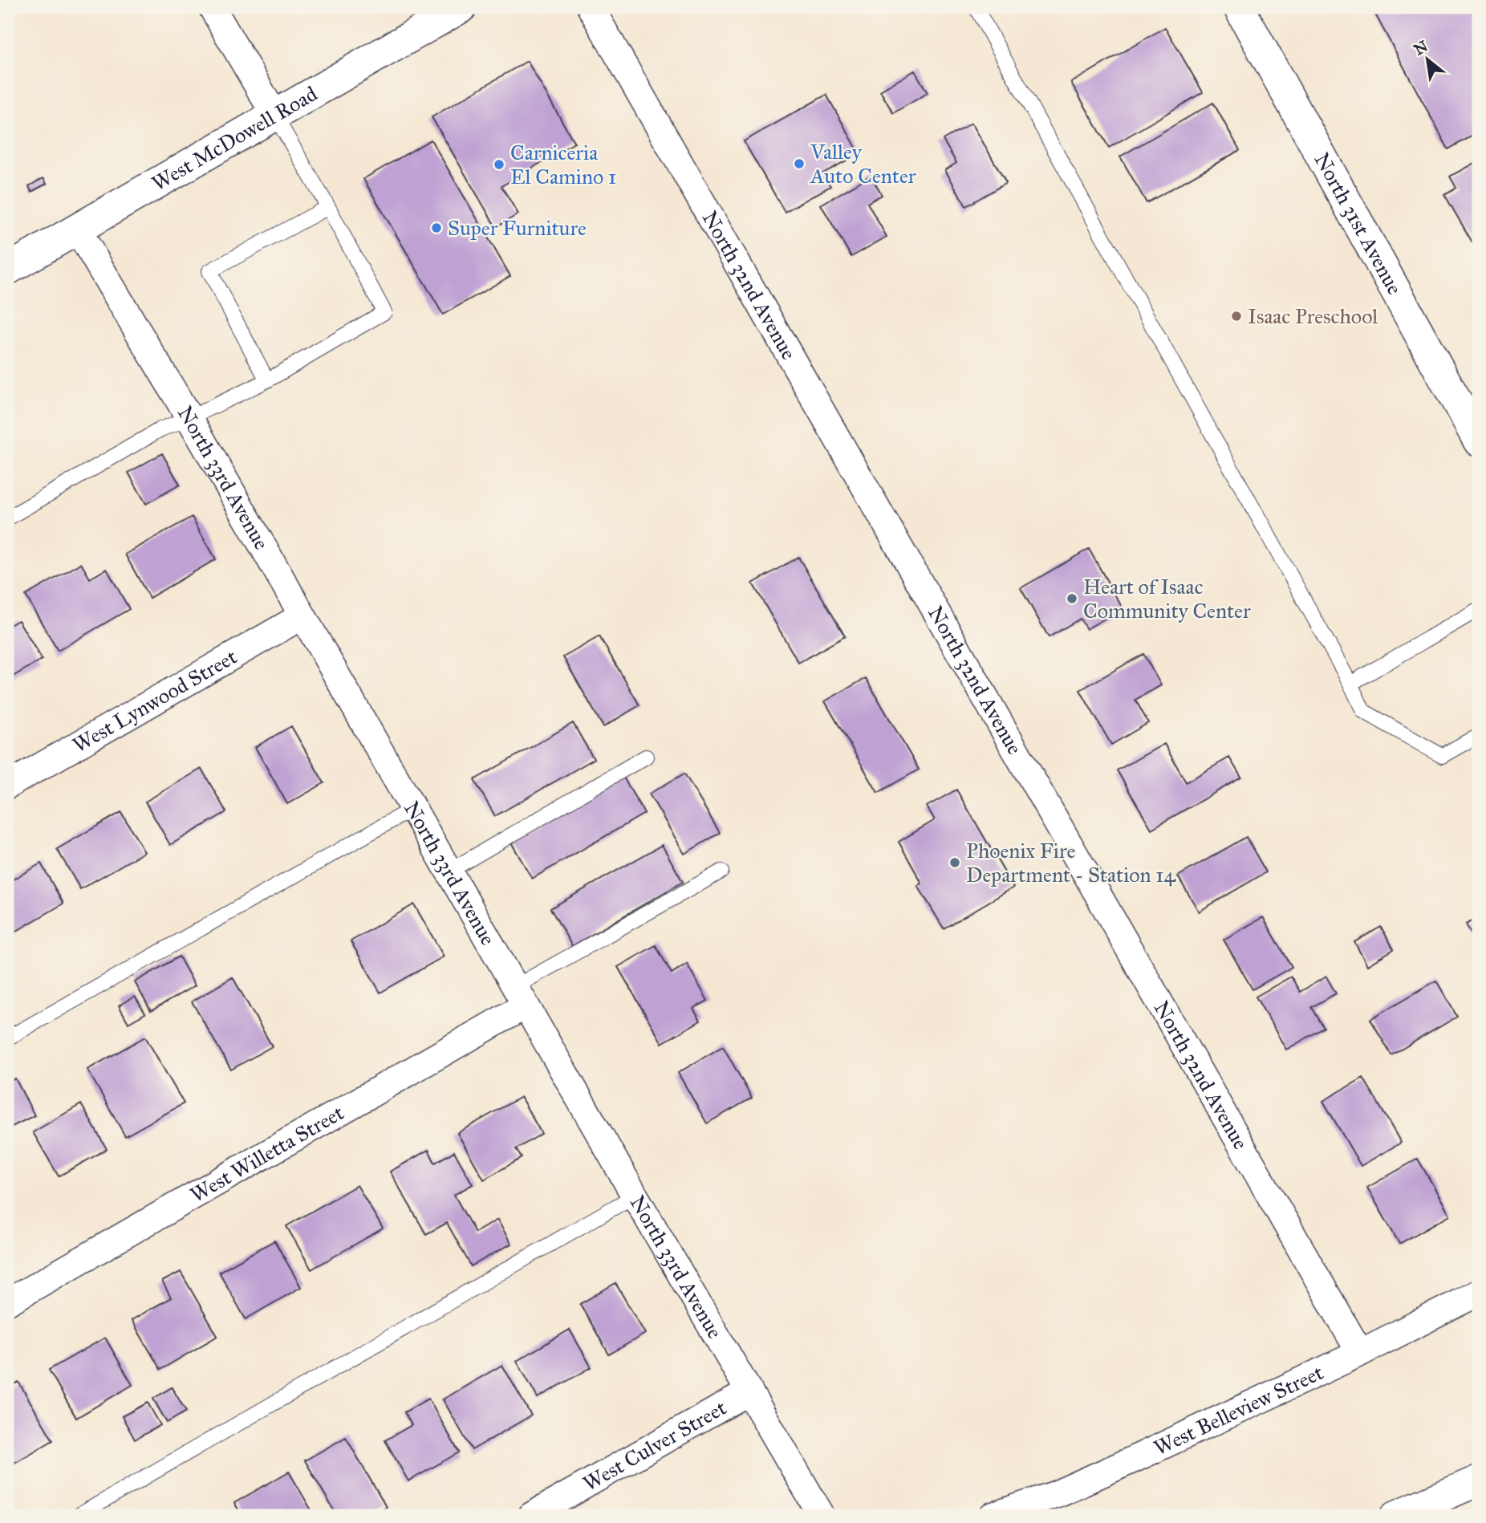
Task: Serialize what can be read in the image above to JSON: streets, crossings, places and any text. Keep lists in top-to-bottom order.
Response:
{
  "streets": {
    "main road": ["West McDowell Road", "North 31st Avenue"],
    "street": [
      "North 32nd Avenue",
      "North 33rd Avenue",
      "West Lynwood Street",
      "West Willetta Street",
      "West Belleview Street",
      "West Culver Street"
    ]
  },
  "crossings": [
    ["West McDowell Road", "North 33rd Avenue"],
    ["North 32nd Avenue", "West Belleview Street"],
    ["North 33rd Avenue", "West Lynwood Street"],
    ["North 33rd Avenue", "West Willetta Street"],
    ["North 33rd Avenue", "West Culver Street"]
  ],
  "places": [
    "Valley Auto Center",
    "Carniceria El Camino 1",
    "Super Furniture",
    "Isaac Preschool",
    "Heart of Isaac Community Center",
    "Phoenix Fire Department - Station 14"
  ],
  "north": "top left"
}
